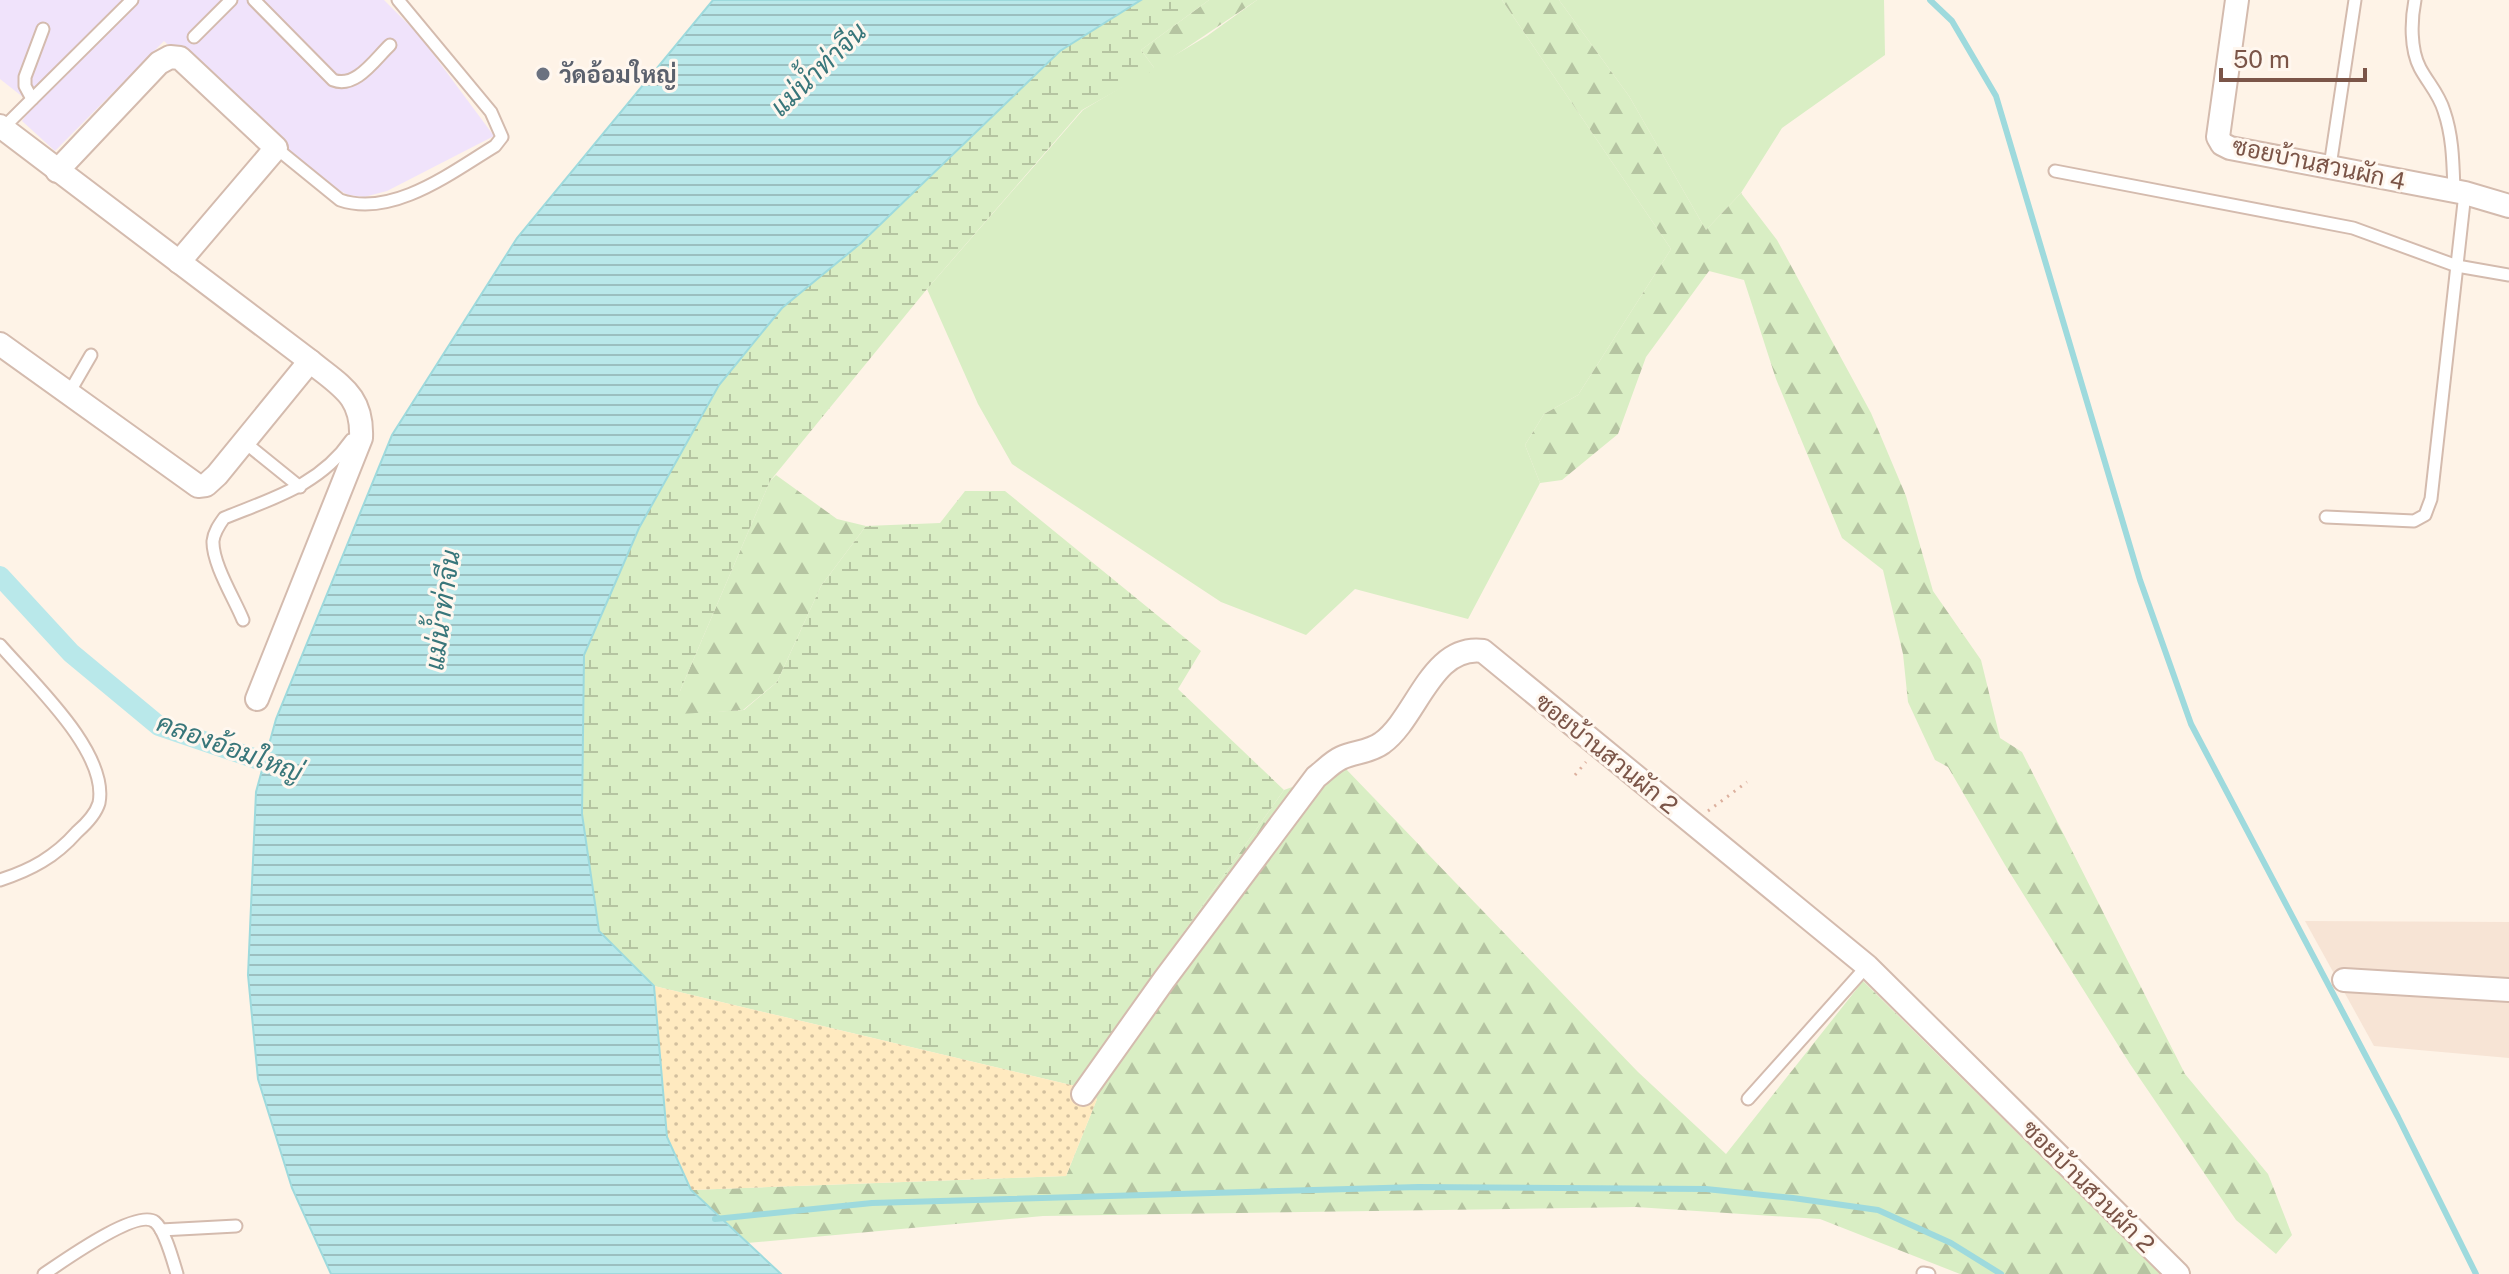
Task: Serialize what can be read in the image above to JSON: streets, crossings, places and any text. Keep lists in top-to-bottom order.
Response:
{
  "streets": {
    "street": ["ซอยบ้านสวนผัก 4", "ซอยบ้านสวนผัก 2"]
  },
  "water": ["แม่น้ำท่าจีน", "คลองอ้อมใหญ่"],
  "places": ["วัดอ้อมใหญ่"],
  "scale_bar": "50 m"
}
